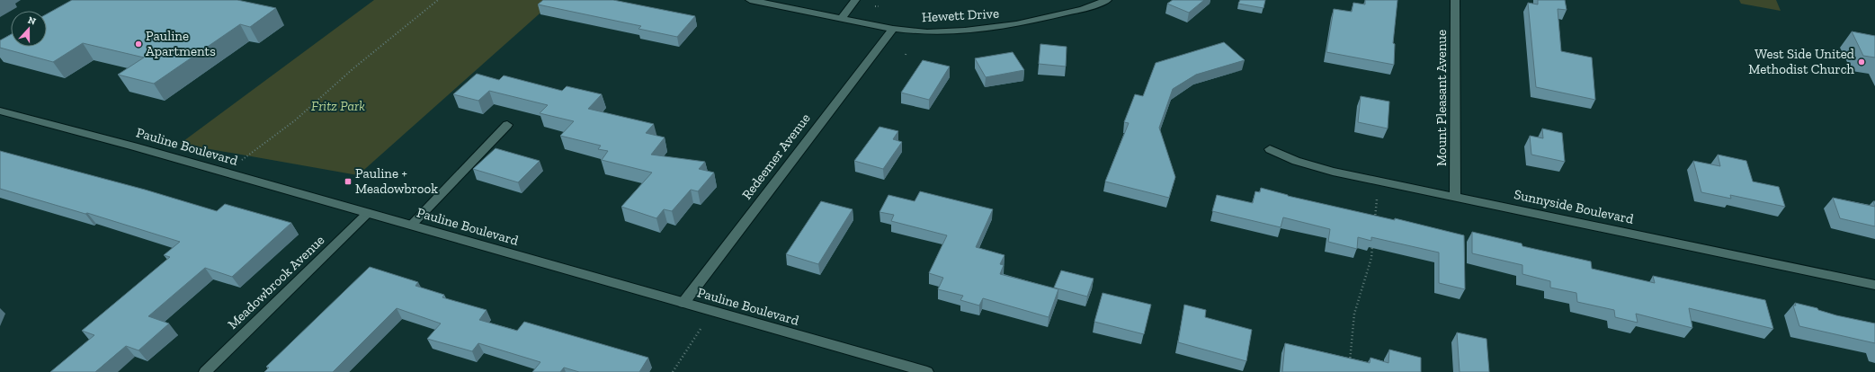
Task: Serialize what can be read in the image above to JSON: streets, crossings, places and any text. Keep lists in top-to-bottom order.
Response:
{
  "streets": {
    "street": [
      "Hewett Drive",
      "Mount Pleasant Avenue",
      "Pauline Boulevard",
      "Redeemer Avenue",
      "Sunnyside Boulevard",
      "Meadowbrook Avenue"
    ]
  },
  "crossings": [
    ["Hewett Drive", "Redeemer Avenue"],
    ["Mount Pleasant Avenue", "Sunnyside Boulevard"],
    ["Pauline Boulevard", "Redeemer Avenue"],
    ["Pauline Boulevard", "Meadowbrook Avenue"]
  ],
  "parks": ["Fritz Park"],
  "places": {
    "other": ["Pauline Apartments", "West Side United Methodist Church"],
    "transit": ["Pauline + Meadowbrook"]
  },
  "north": "top"
}
